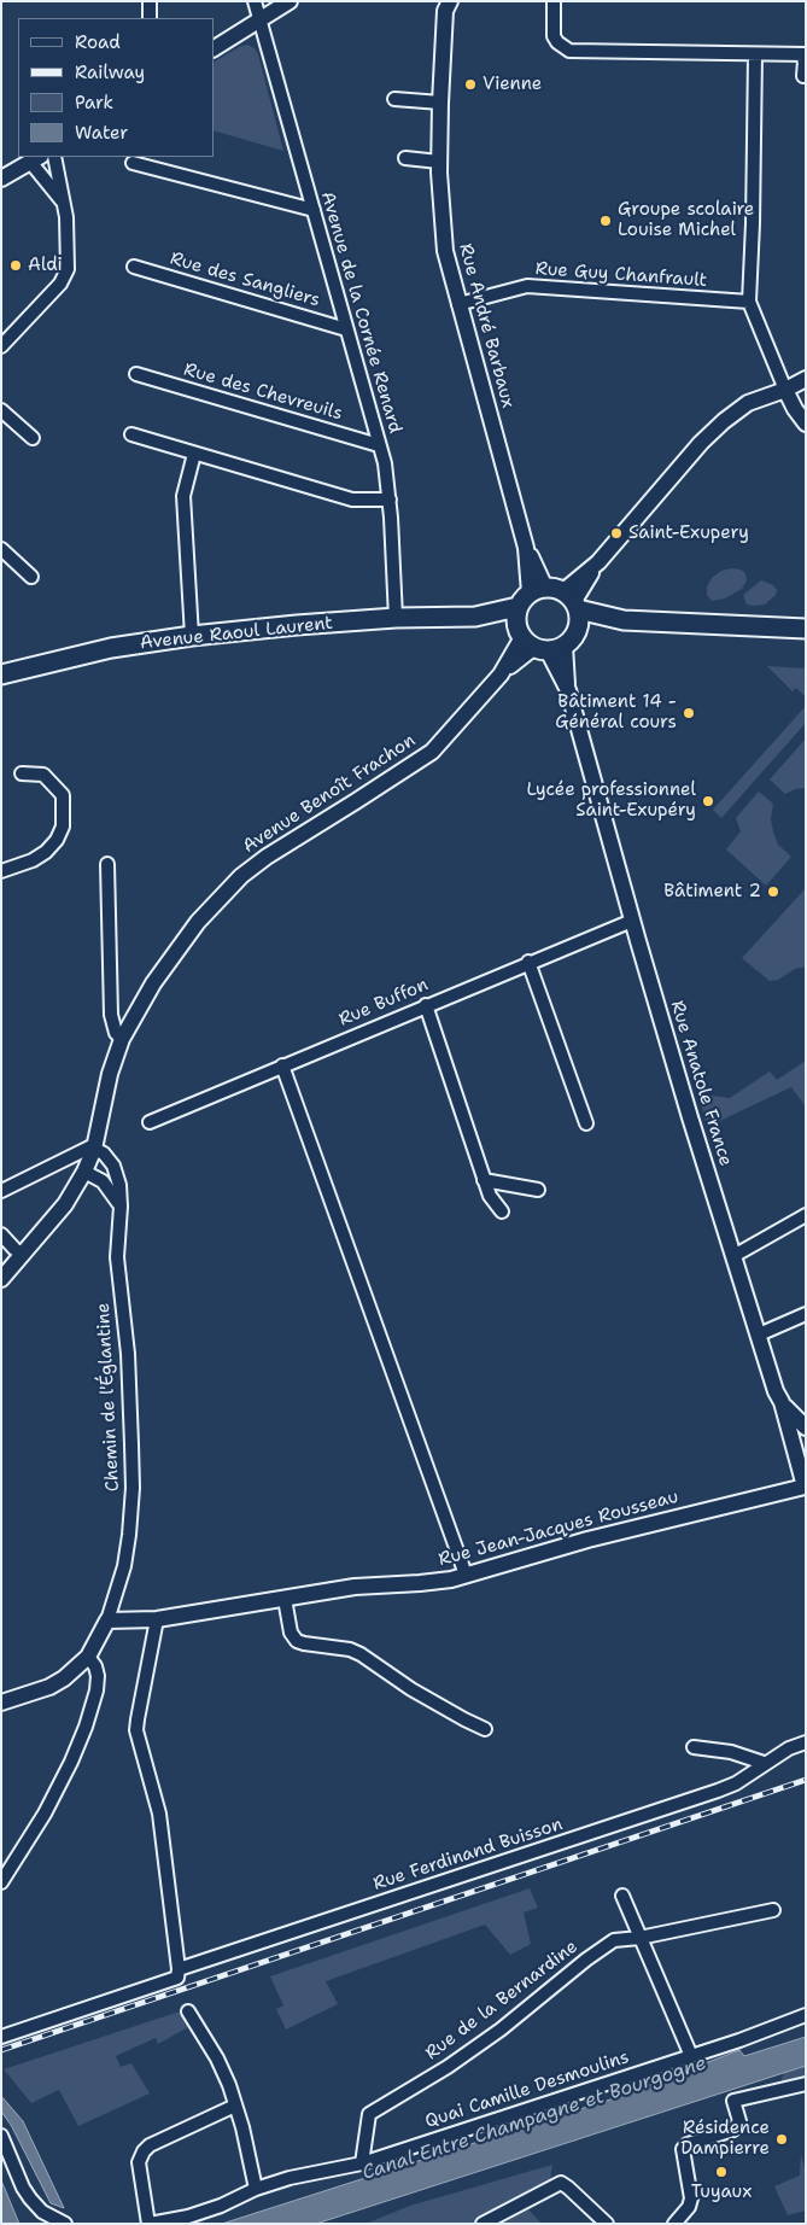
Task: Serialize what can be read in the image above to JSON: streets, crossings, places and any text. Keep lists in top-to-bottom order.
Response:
{
  "streets": {
    "main road": ["Avenue Raoul Laurent"],
    "street": [
      "Rue Guy Chanfrault",
      "Rue des Sangliers",
      "Avenue de la Cornée Renard",
      "Rue André Barbaux",
      "Rue des Chevreuils",
      "Avenue Benoît Frachon",
      "Rue Buffon",
      "Rue Anatole France",
      "Chemin de l'Églantine",
      "Rue Jean-Jacques Rousseau",
      "Rue Ferdinand Buisson",
      "Rue de la Bernardine",
      "Quai Camille Desmoulins"
    ]
  },
  "crossings": [
    ["Rue Guy Chanfrault", "Rue André Barbaux"],
    ["Rue des Sangliers", "Avenue de la Cornée Renard"],
    ["Avenue de la Cornée Renard", "Rue des Chevreuils"],
    ["Avenue de la Cornée Renard", "Avenue Raoul Laurent"],
    ["Avenue Raoul Laurent", "Avenue Benoît Frachon"],
    ["Avenue Raoul Laurent", "Rue Anatole France"],
    ["Avenue Benoît Frachon", "Rue Anatole France"],
    ["Avenue Benoît Frachon", "Chemin de l'Églantine"],
    ["Rue Buffon", "Rue Anatole France"],
    ["Rue Anatole France", "Rue Jean-Jacques Rousseau"],
    ["Chemin de l'Églantine", "Rue Jean-Jacques Rousseau"],
    ["Rue de la Bernardine", "Quai Camille Desmoulins"]
  ],
  "water": ["Canal Entre Champagne et Bourgogne"],
  "places": [
    "Vienne",
    "Groupe scolaire Louise Michel",
    "Aldi",
    "Saint-Exupery",
    "Bâtiment 14 - Général cours",
    "Lycée professionnel Saint-Exupéry",
    "Bâtiment 2",
    "Résidence Dampierre",
    "Tuyaux"
  ],
  "legend": [
    "Road",
    "Railway",
    "Park",
    "Water"
  ]
}
